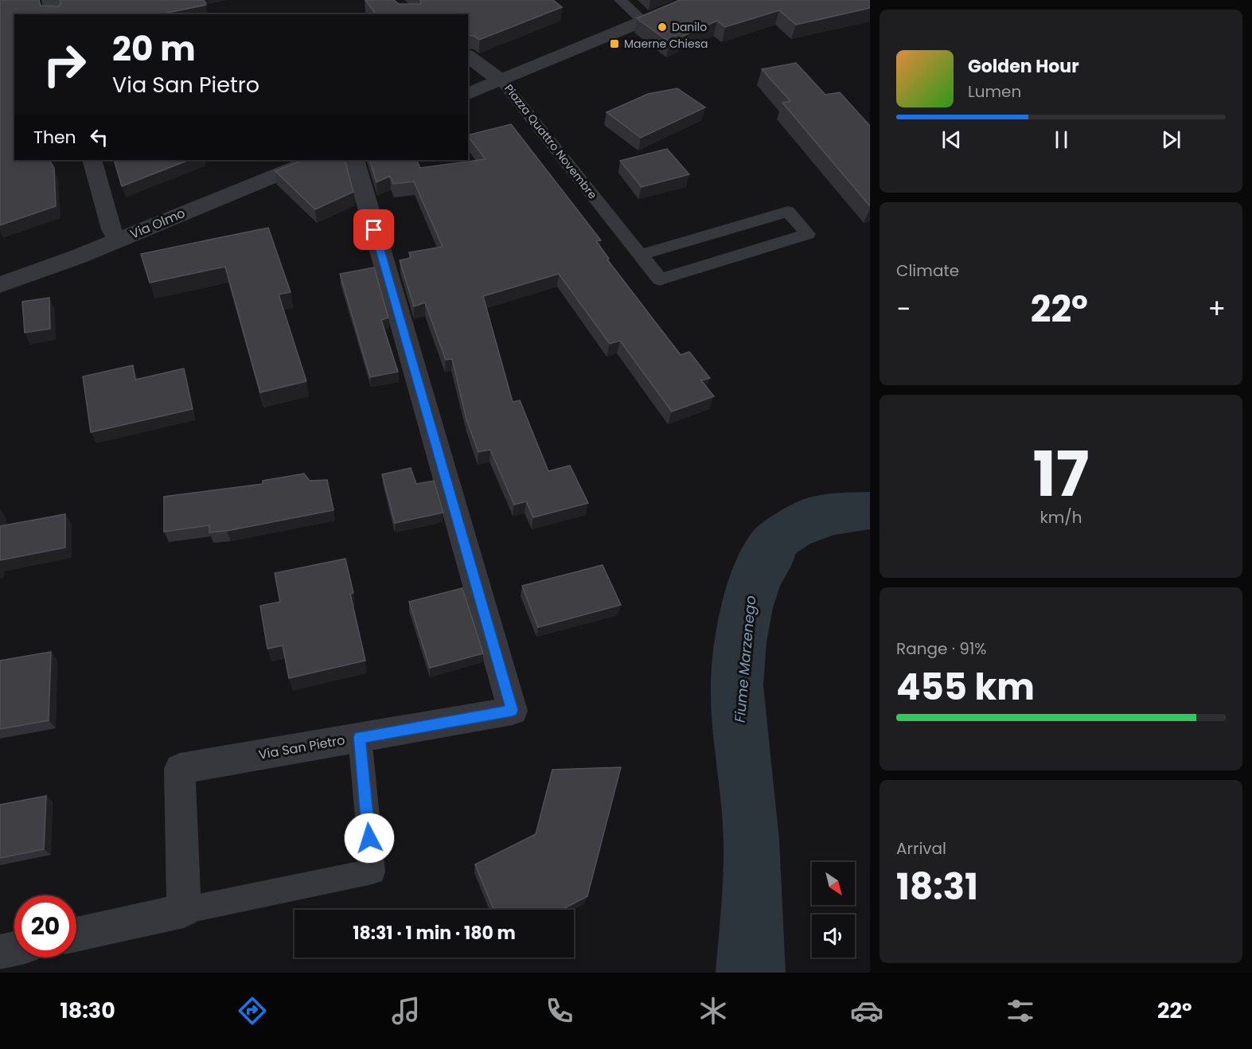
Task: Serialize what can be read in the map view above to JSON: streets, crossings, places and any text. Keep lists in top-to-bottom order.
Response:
{
  "streets": {
    "street": ["Piazza Quattro Novembre", "Via Olmo", "Via San Pietro"]
  },
  "water": ["Fiume Marzenego"],
  "places": {
    "other": ["Danilo"],
    "transit": ["Maerne Chiesa"]
  },
  "north": "bottom right",
  "page": {
    "turn": ["20 m", "Via San Pietro"],
    "song": ["Golden Hour", "Lumen"],
    "then": "Then",
    "tile": [
      "Climate",
      ["17", "km/h"],
      ["Range · 91%", "455 km"],
      ["Arrival", "18:31"]
    ],
    "heat": ["−", "22°", "+"],
    "limit": "20",
    "trip": "18:31 · 1 min · 180 m",
    "tabs": ["18:30", "22°"]
  }
}
